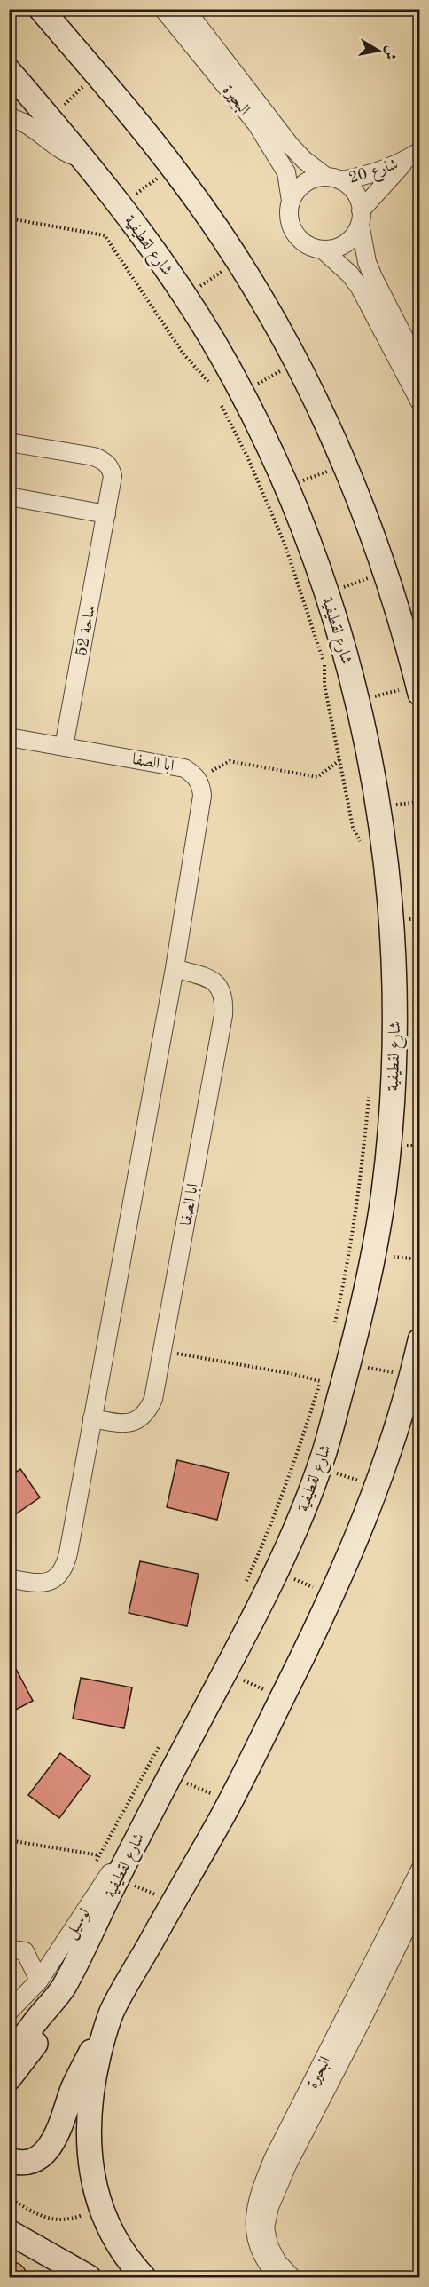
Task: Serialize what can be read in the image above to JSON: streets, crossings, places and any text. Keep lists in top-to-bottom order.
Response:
{
  "streets": {
    "street": [
      "البحيرة",
      "شارع 20",
      "شارع لقطيفية",
      "ساحة 52",
      "ابا الصفا",
      "لوسيل"
    ]
  },
  "crossings": [
    ["البحيرة", "شارع 20"],
    ["شارع لقطيفية", "لوسيل"],
    ["ساحة 52", "ابا الصفا"]
  ],
  "north": "right"
}
